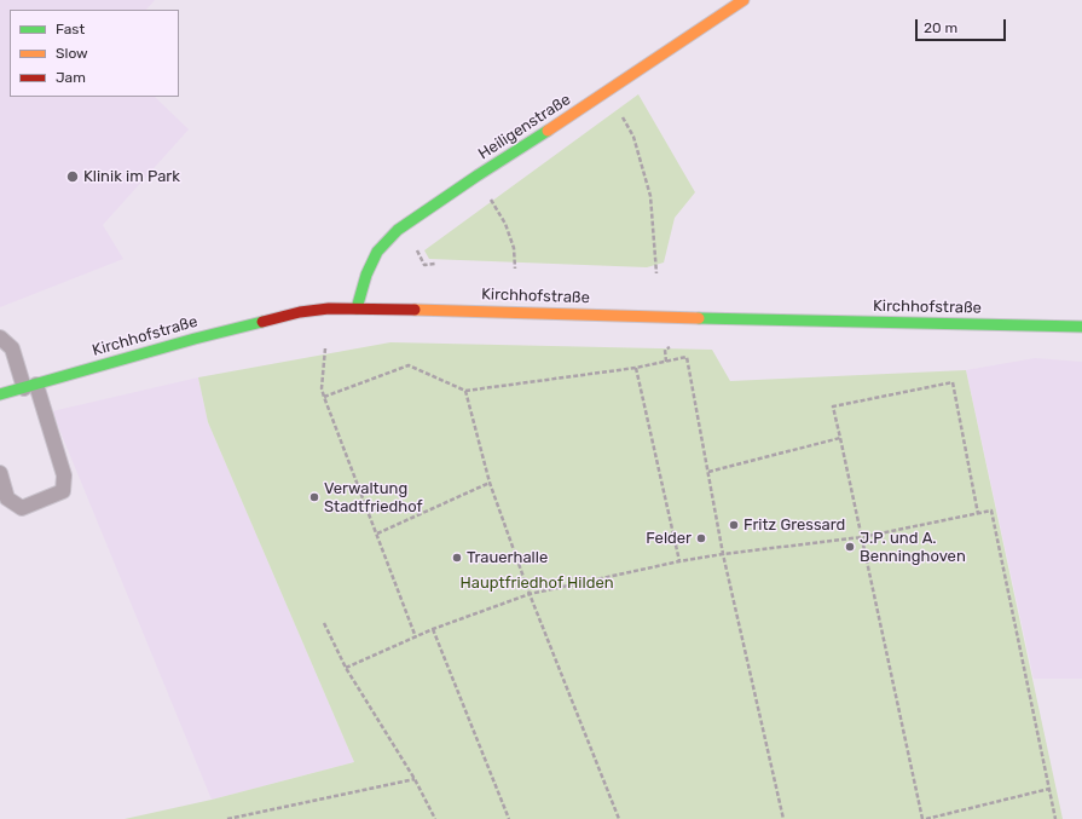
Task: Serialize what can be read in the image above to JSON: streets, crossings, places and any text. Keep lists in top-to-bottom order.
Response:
{
  "streets": {
    "main road": ["Heiligenstraße", "Kirchhofstraße"]
  },
  "crossings": [
    ["Heiligenstraße", "Kirchhofstraße"]
  ],
  "parks": ["Hauptfriedhof Hilden"],
  "places": [
    "Klinik im Park",
    "Verwaltung Stadtfriedhof",
    "Fritz Gressard",
    "Felder",
    "J.P. und A. Benninghoven",
    "Trauerhalle"
  ],
  "legend": ["Fast", "Slow", "Jam"],
  "scale_bar": "20 m"
}
